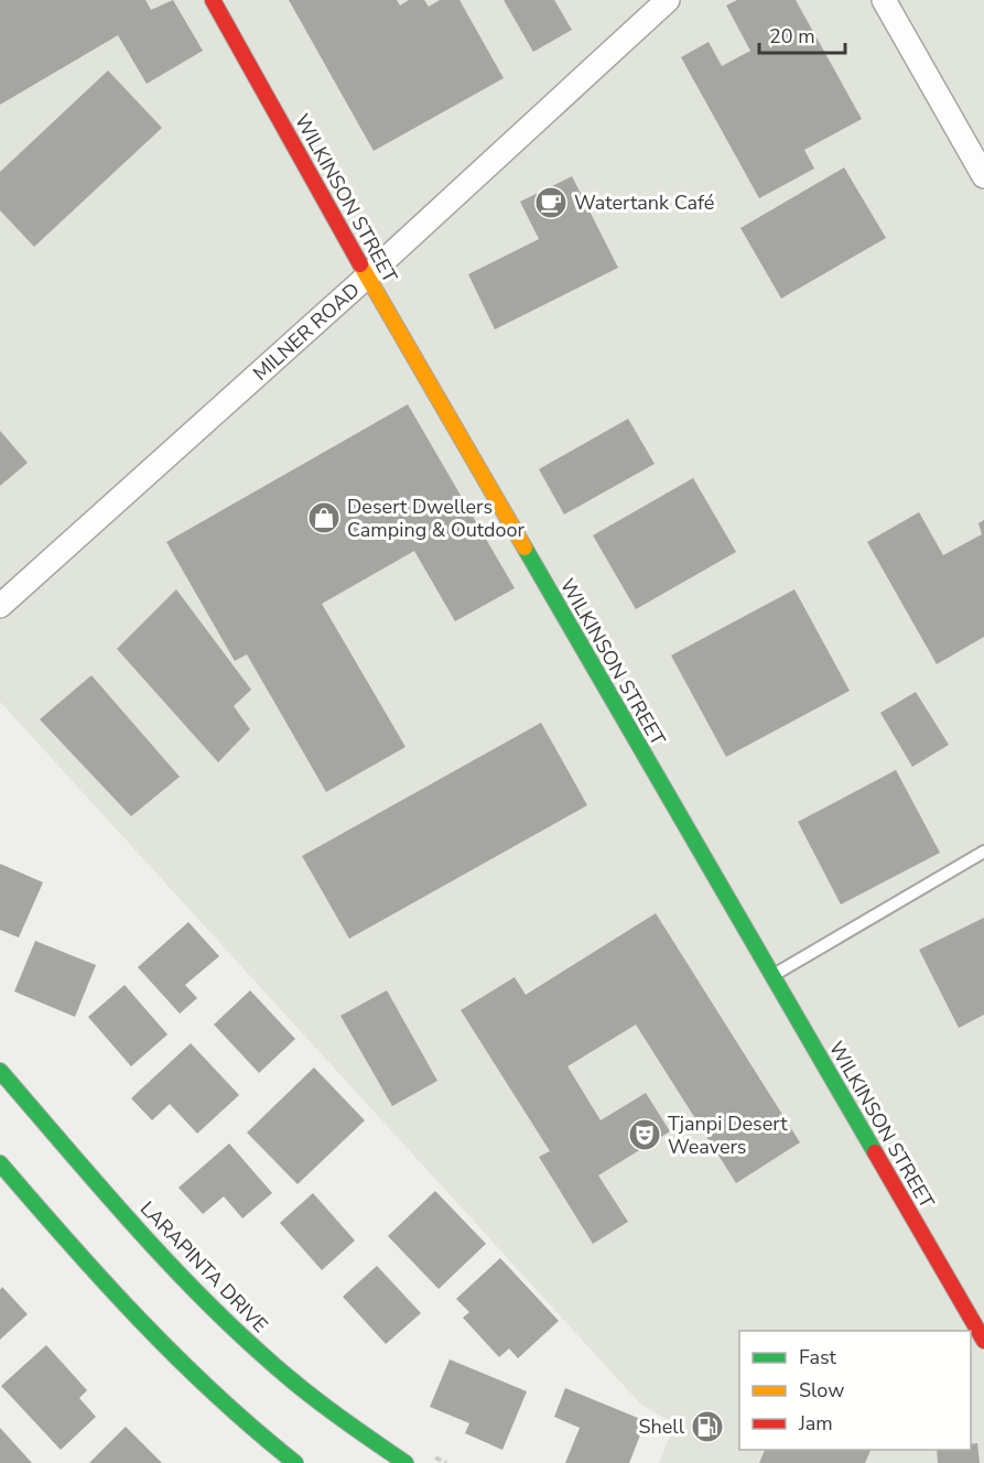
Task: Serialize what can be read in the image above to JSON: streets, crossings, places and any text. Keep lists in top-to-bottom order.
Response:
{
  "streets": {
    "street": ["WILKINSON STREET", "MILNER ROAD", "LARAPINTA DRIVE"]
  },
  "crossings": [
    ["WILKINSON STREET", "MILNER ROAD"]
  ],
  "places": {
    "cafe": ["Watertank Café"],
    "shop": ["Desert Dwellers Camping & Outdoor"],
    "theatre": ["Tjanpi Desert Weavers"],
    "fuel station": ["Shell"]
  },
  "legend": ["Fast", "Slow", "Jam"],
  "scale_bar": "20 m"
}
